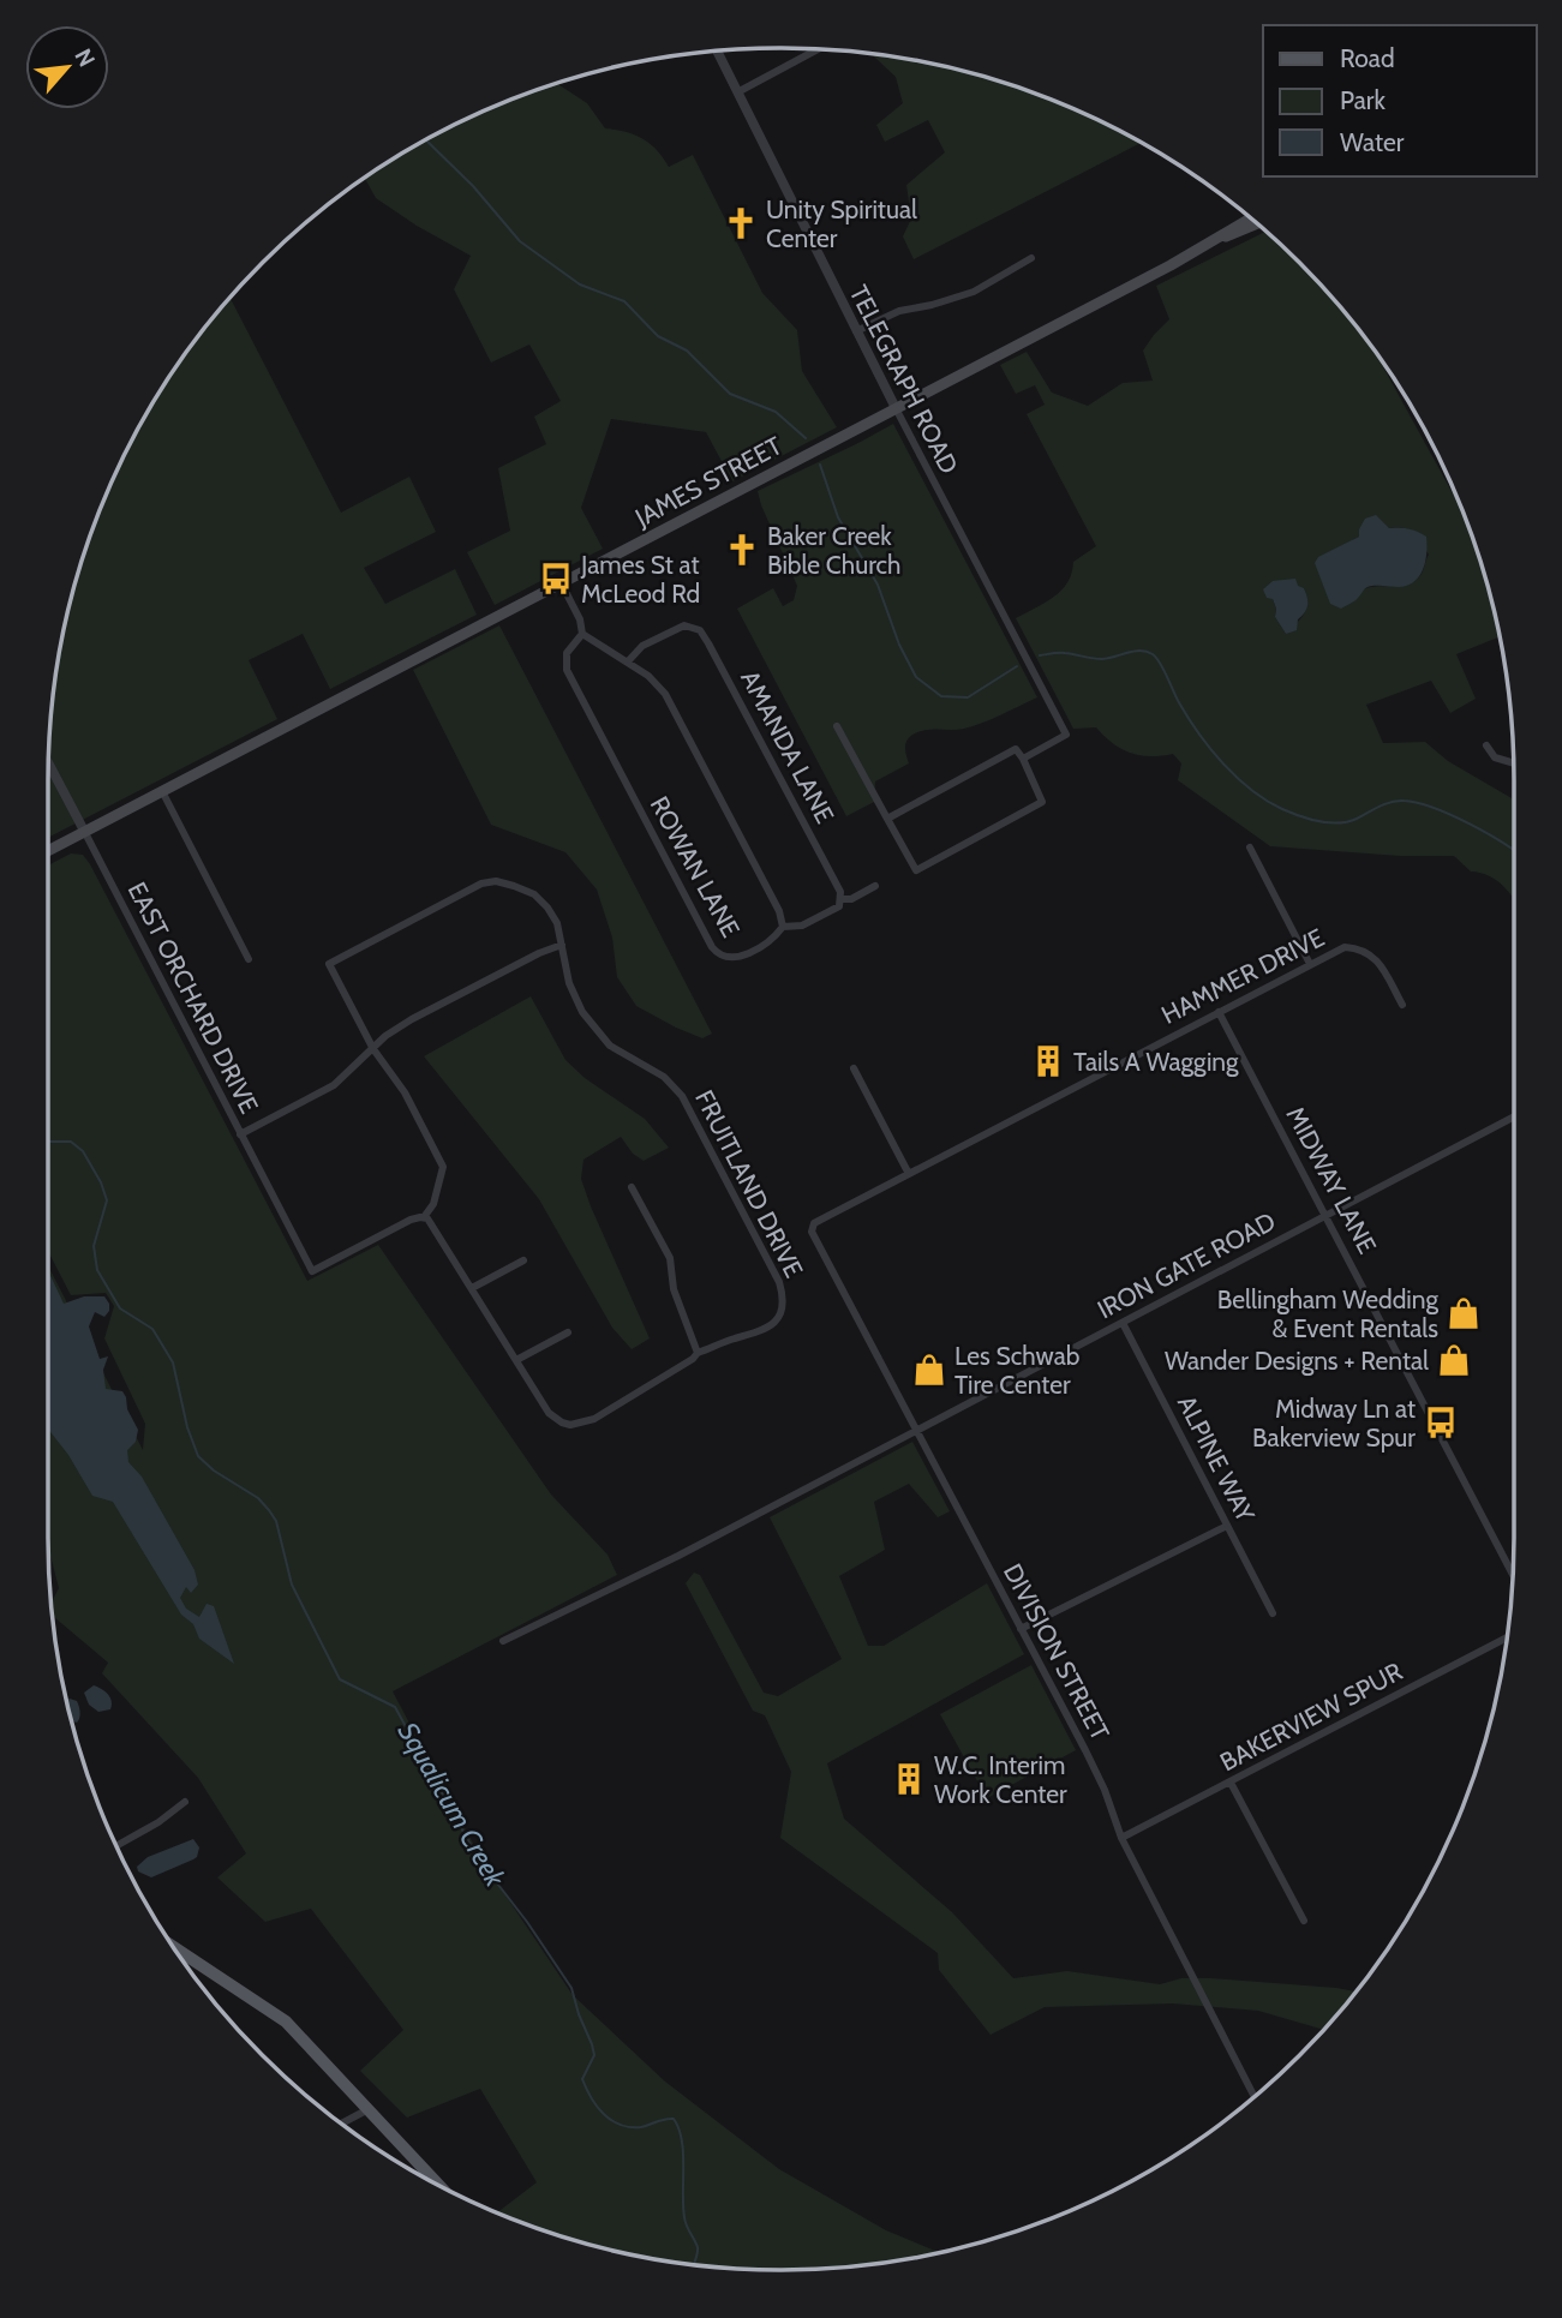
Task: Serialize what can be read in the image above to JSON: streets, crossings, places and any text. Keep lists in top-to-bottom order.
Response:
{
  "streets": {
    "main road": ["JAMES STREET"],
    "street": [
      "TELEGRAPH ROAD",
      "AMANDA LANE",
      "ROWAN LANE",
      "HAMMER DRIVE",
      "EAST ORCHARD DRIVE",
      "MIDWAY LANE",
      "FRUITLAND DRIVE",
      "IRON GATE ROAD",
      "ALPINE WAY",
      "DIVISION STREET",
      "BAKERVIEW SPUR"
    ]
  },
  "crossings": [
    ["TELEGRAPH ROAD", "JAMES STREET"],
    ["JAMES STREET", "EAST ORCHARD DRIVE"],
    ["AMANDA LANE", "ROWAN LANE"],
    ["HAMMER DRIVE", "MIDWAY LANE"],
    ["HAMMER DRIVE", "DIVISION STREET"],
    ["EAST ORCHARD DRIVE", "FRUITLAND DRIVE"],
    ["MIDWAY LANE", "IRON GATE ROAD"],
    ["IRON GATE ROAD", "ALPINE WAY"],
    ["IRON GATE ROAD", "DIVISION STREET"],
    ["DIVISION STREET", "BAKERVIEW SPUR"]
  ],
  "water": ["Squalicum Creek"],
  "places": {
    "church": ["Unity Spiritual Center", "Baker Creek Bible Church"],
    "bus stop": ["James St at McLeod Rd", "Midway Ln at Bakerview Spur"],
    "building": ["Tails A Wagging", "W.C. Interim Work Center"],
    "shop": ["Bellingham Wedding & Event Rentals", "Wander Designs + Rental", "Les Schwab Tire Center"]
  },
  "legend": ["Road", "Park", "Water"],
  "north": "top right"
}
